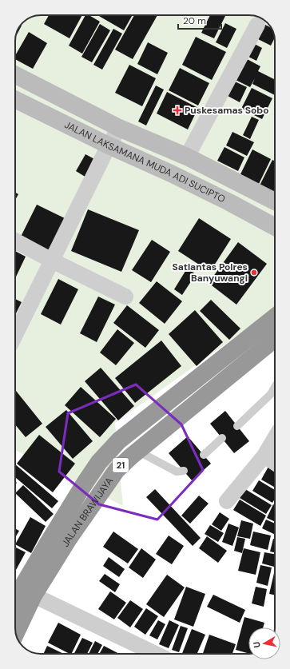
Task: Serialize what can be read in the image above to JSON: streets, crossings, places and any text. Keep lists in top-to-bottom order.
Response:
{
  "streets": {
    "highway": ["21", "JALAN BRAWIJAYA"],
    "main road": ["JALAN LAKSAMANA MUDA ADI SUCIPTO"]
  },
  "places": {
    "health": ["Puskesamas Sobo"],
    "other": ["Satlantas Polres Banyuwangi"]
  },
  "scale_bar": "20 m",
  "north": "left"
}
